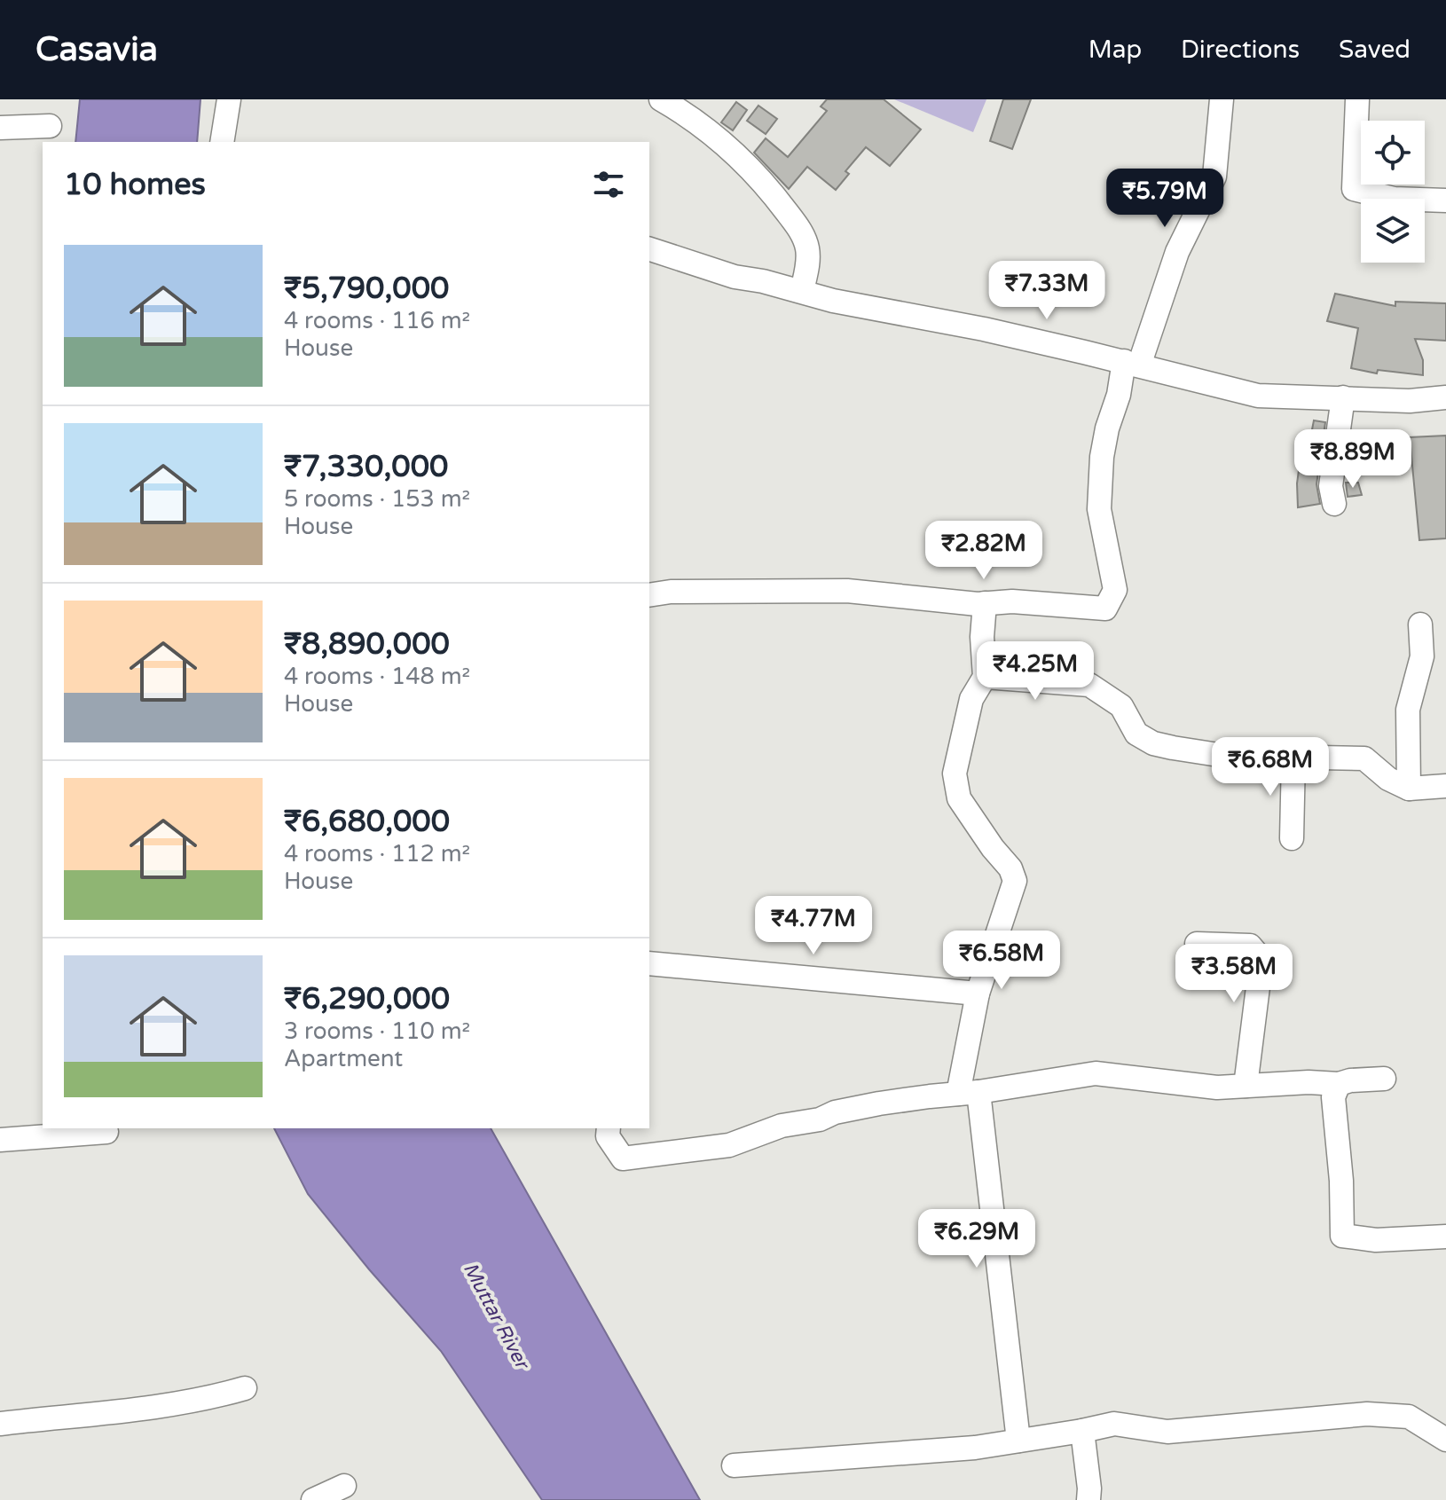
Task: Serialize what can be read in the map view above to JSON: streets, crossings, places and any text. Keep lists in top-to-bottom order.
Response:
{
  "water": ["Muttar River"],
  "page": {
    "header": "Casavia",
    "nav": ["Map", "Directions", "Saved"],
    "heading": "10 homes",
    "price": [
      "₹5.79M",
      "₹7.33M",
      "₹8.89M",
      "₹2.82M",
      "₹4.25M",
      "₹6.68M",
      "₹4.77M",
      "₹6.58M",
      "₹3.58M",
      "₹6.29M"
    ],
    "list": [
      {
        "name": "₹5,790,000",
        "note": "4 rooms · 116 m² · House"
      },
      {
        "name": "₹7,330,000",
        "note": "5 rooms · 153 m² · House"
      },
      {
        "name": "₹8,890,000",
        "note": "4 rooms · 148 m² · House"
      },
      {
        "name": "₹6,680,000",
        "note": "4 rooms · 112 m² · House"
      },
      {
        "name": "₹6,290,000",
        "note": "3 rooms · 110 m² · Apartment"
      }
    ]
  }
}
